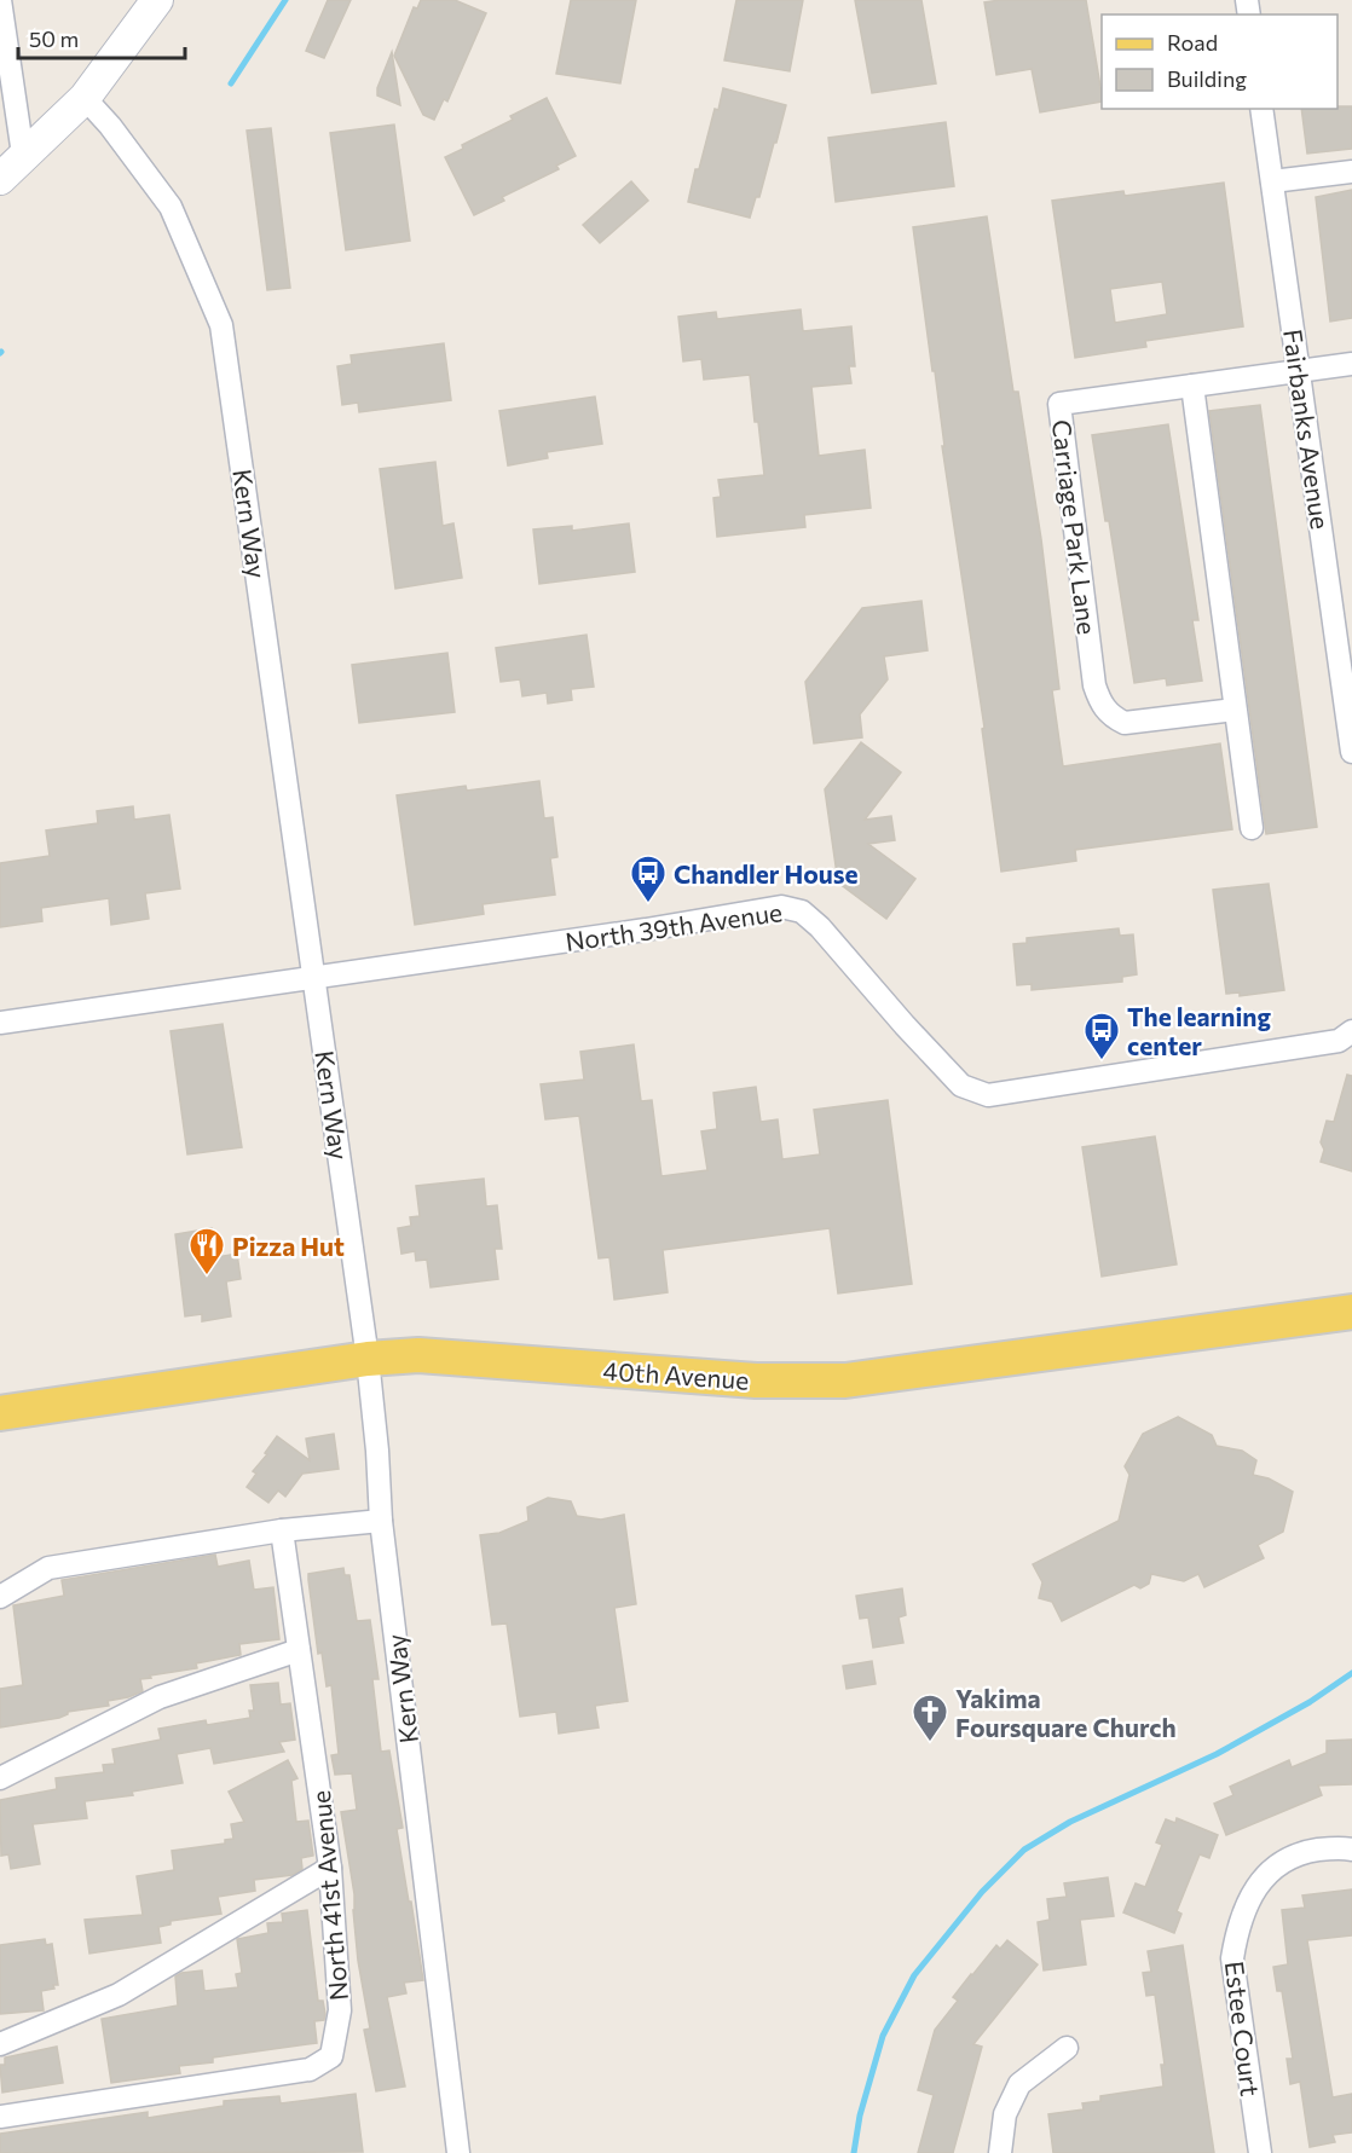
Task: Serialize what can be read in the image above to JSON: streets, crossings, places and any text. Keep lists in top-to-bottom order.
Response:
{
  "streets": {
    "main road": ["40th Avenue"],
    "street": [
      "Fairbanks Avenue",
      "Kern Way",
      "Carriage Park Lane",
      "North 39th Avenue",
      "North 41st Avenue",
      "Estee Court"
    ]
  },
  "crossings": [
    ["Fairbanks Avenue", "Carriage Park Lane"],
    ["Kern Way", "North 39th Avenue"],
    ["Kern Way", "40th Avenue"]
  ],
  "places": {
    "bus stop": ["Chandler House", "The learning center"],
    "restaurant": ["Pizza Hut"],
    "church": ["Yakima Foursquare Church"]
  },
  "legend": ["Road", "Building"],
  "scale_bar": "50 m"
}
